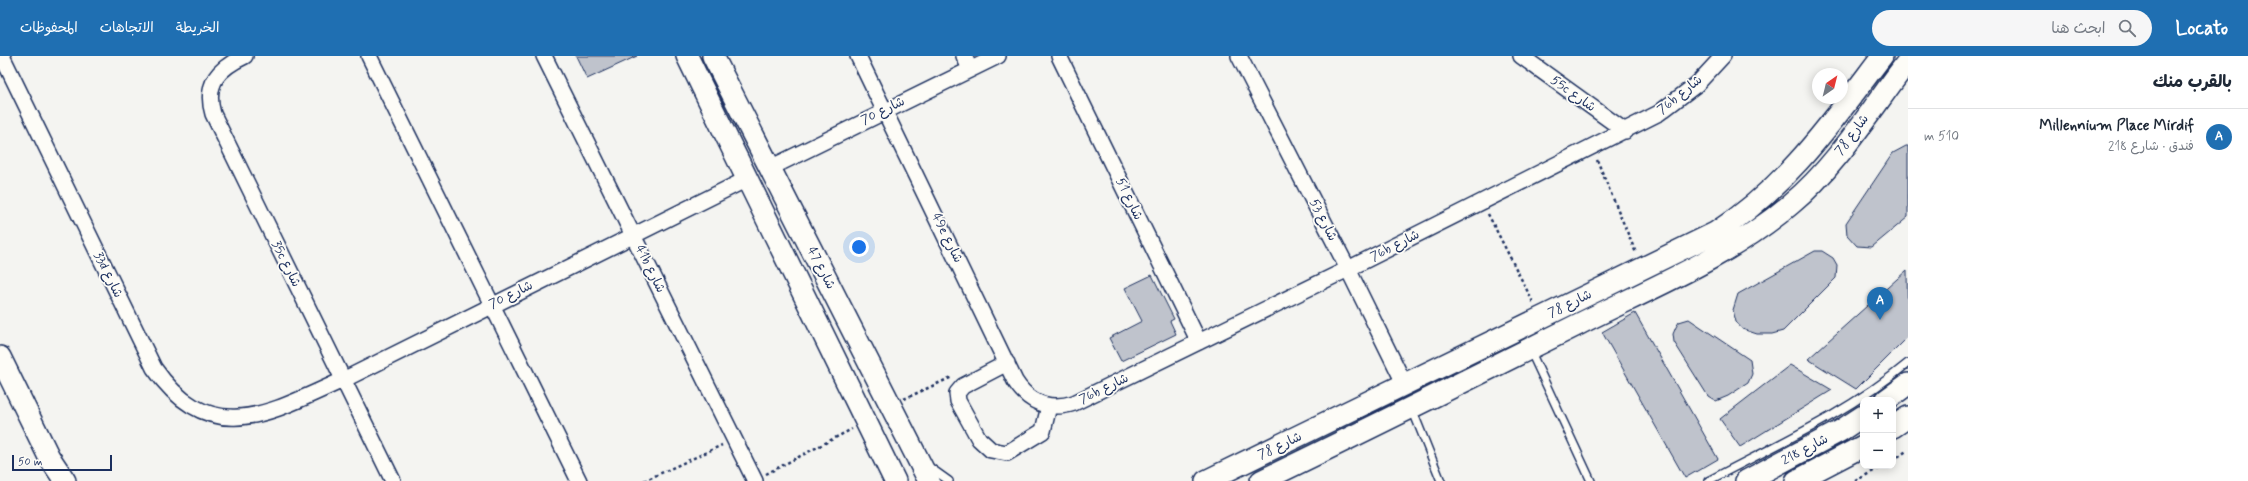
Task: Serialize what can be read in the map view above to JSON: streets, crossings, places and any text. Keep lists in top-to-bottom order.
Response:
{
  "streets": {
    "street": [
      "55c شارع",
      "76b شارع",
      "شارع 70",
      "شارع 78",
      "شارع 51",
      "شارع 53",
      "49e شارع",
      "35c شارع",
      "شارع 47",
      "41b شارع",
      "33d شارع",
      "شارع 218"
    ]
  },
  "crossings": [
    ["55c شارع", "76b شارع"],
    ["76b شارع", "شارع 51"],
    ["76b شارع", "شارع 53"],
    ["76b شارع", "49e شارع"],
    ["شارع 70", "49e شارع"],
    ["شارع 70", "35c شارع"],
    ["شارع 70", "شارع 47"],
    ["شارع 70", "41b شارع"],
    ["شارع 70", "33d شارع"],
    ["شارع 78", "شارع 53"]
  ],
  "scale_bar": "50 m",
  "north": "top right",
  "page": {
    "header": "Locato",
    "search": "ابحث هنا",
    "nav": ["الخريطة", "الاتجاهات", "المحفوظات"],
    "heading": "بالقرب منك",
    "list": [
      {
        "mark": "A",
        "name": "Millennium Place Mirdif",
        "note": "فندق · شارع 218",
        "value": "510 m"
      }
    ],
    "pins": "A",
    "map_buttons": ["+", "−"],
    "scale": "50 m"
  }
}
